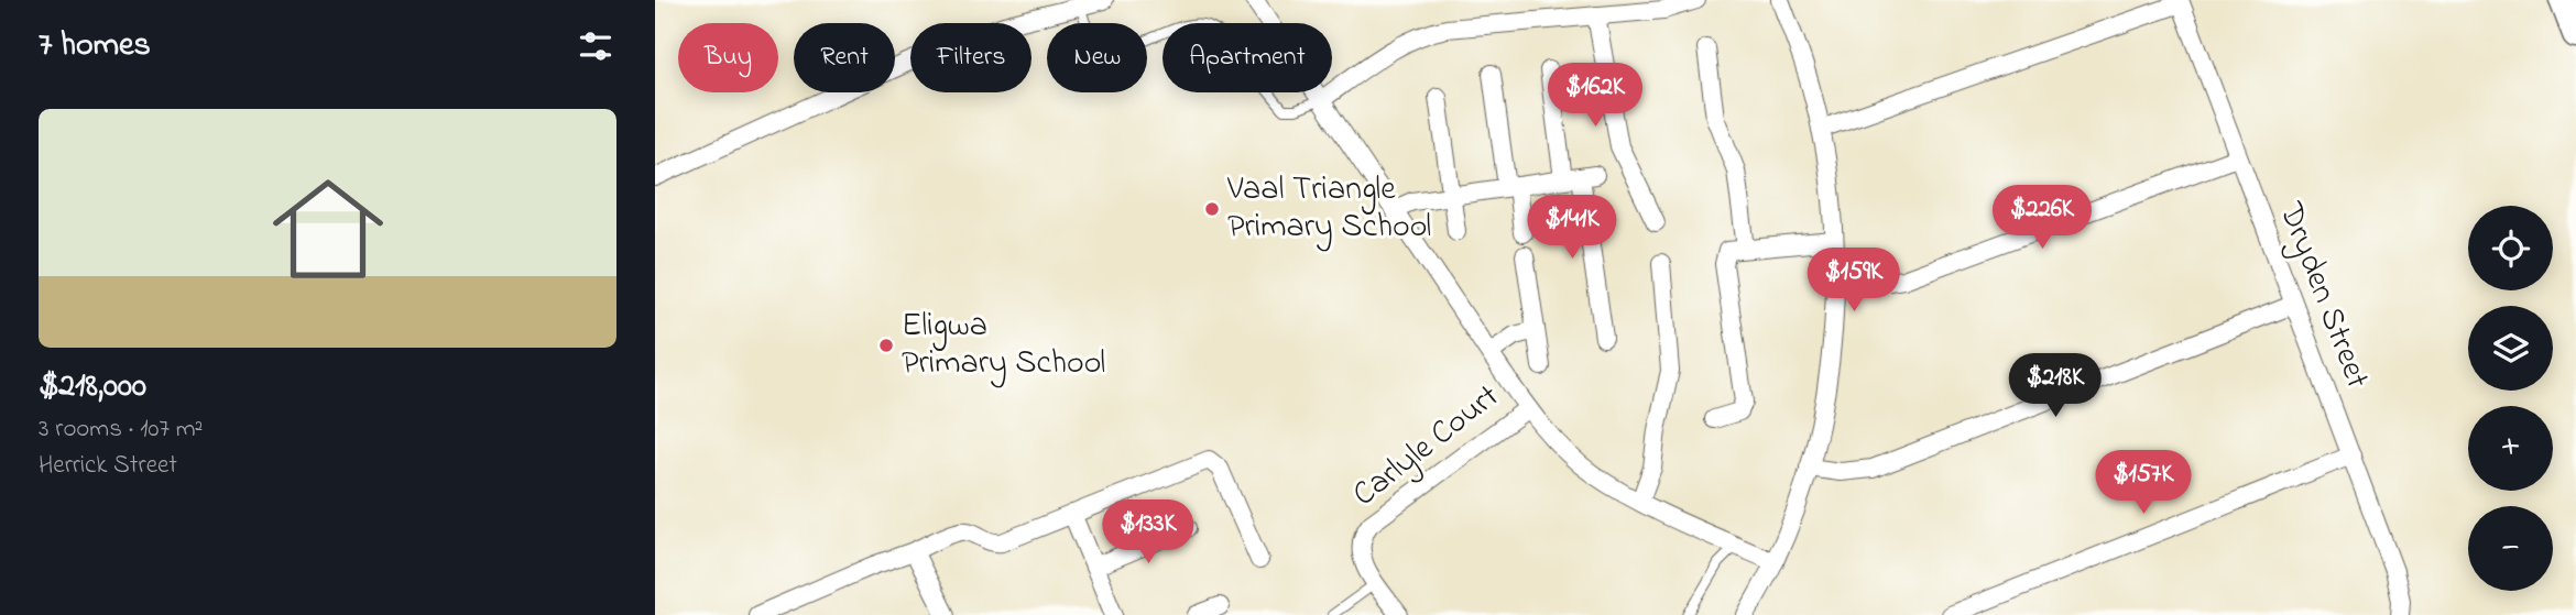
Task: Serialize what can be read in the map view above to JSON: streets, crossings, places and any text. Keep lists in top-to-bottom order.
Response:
{
  "streets": {
    "street": ["Dryden Street", "Carlyle Court"]
  },
  "places": ["Vaal Triangle Primary School", "Eligwa Primary School"],
  "page": {
    "heading": "7 homes",
    "chip": [
      "Buy",
      "Rent",
      "Filters",
      "New",
      "Apartment"
    ],
    "price": [
      "$162K",
      "$226K",
      "$141K",
      "$159K",
      "$218K",
      "$157K",
      "$133K"
    ],
    "list": [
      {
        "name": "$218,000",
        "note": "3 rooms · 107 m² · Herrick Street"
      }
    ],
    "map_buttons": ["+", "−"]
  }
}
